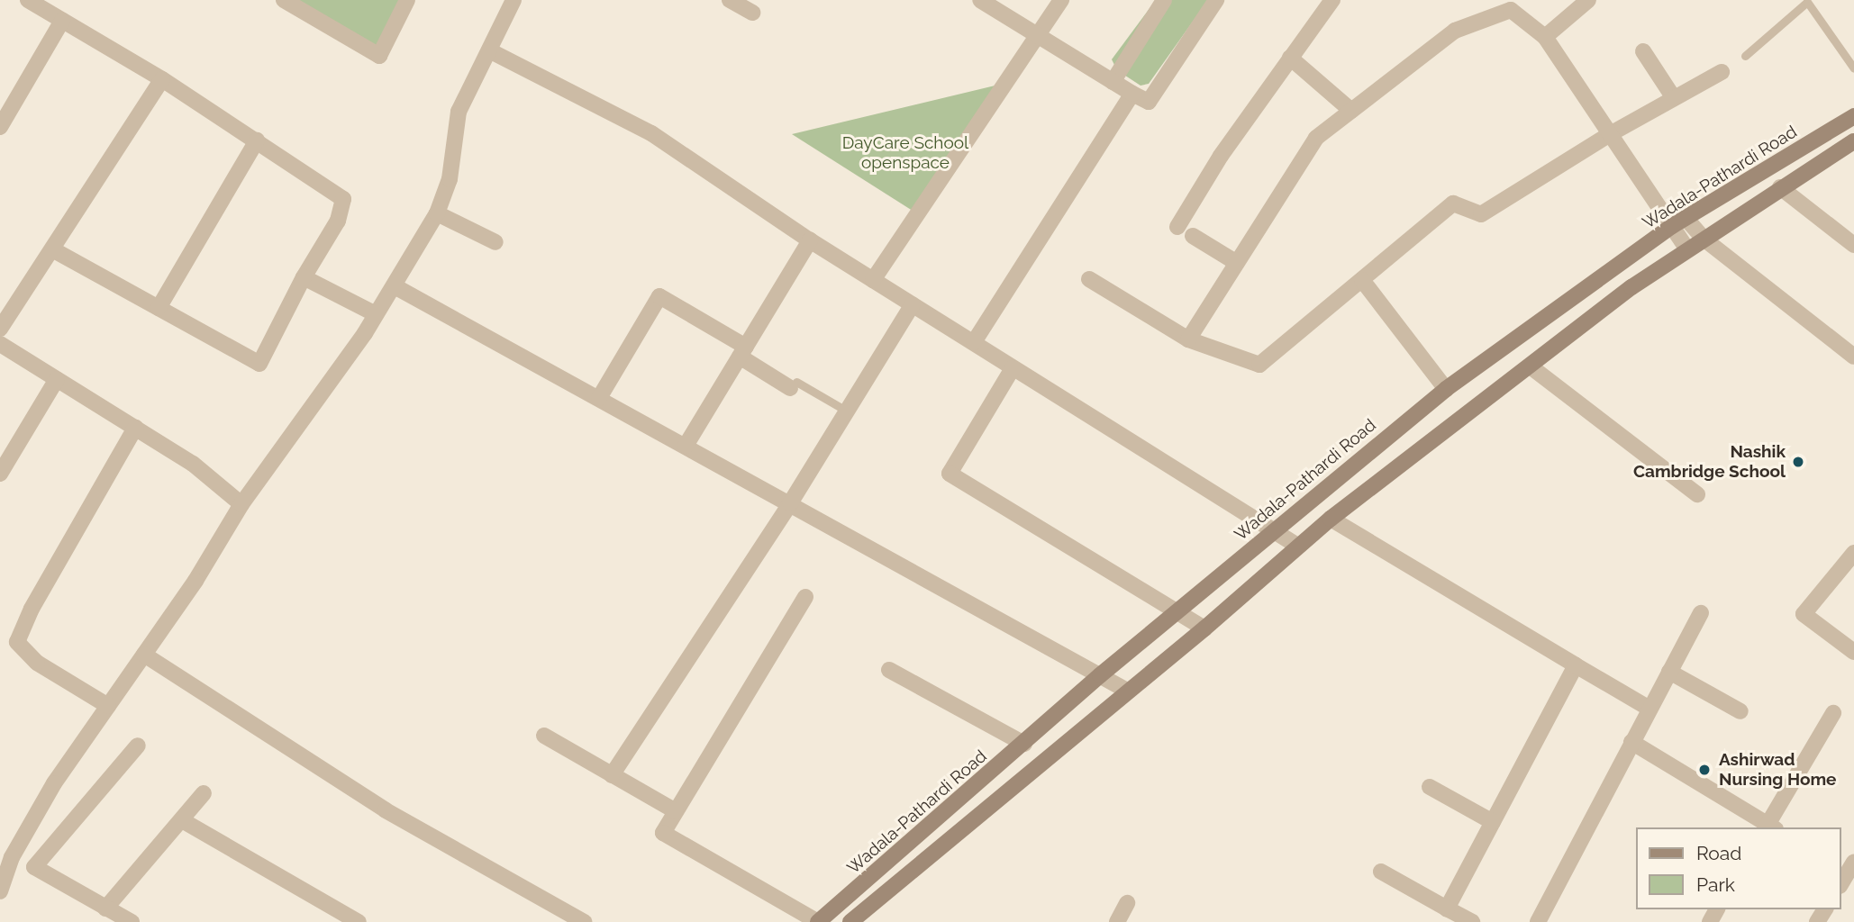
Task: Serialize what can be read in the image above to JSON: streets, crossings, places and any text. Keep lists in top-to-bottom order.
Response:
{
  "streets": {
    "main road": ["Wadala-Pathardi Road"]
  },
  "parks": ["DayCare School openspace"],
  "places": ["Nashik Cambridge School", "Ashirwad Nursing Home"],
  "legend": ["Road", "Park"]
}
